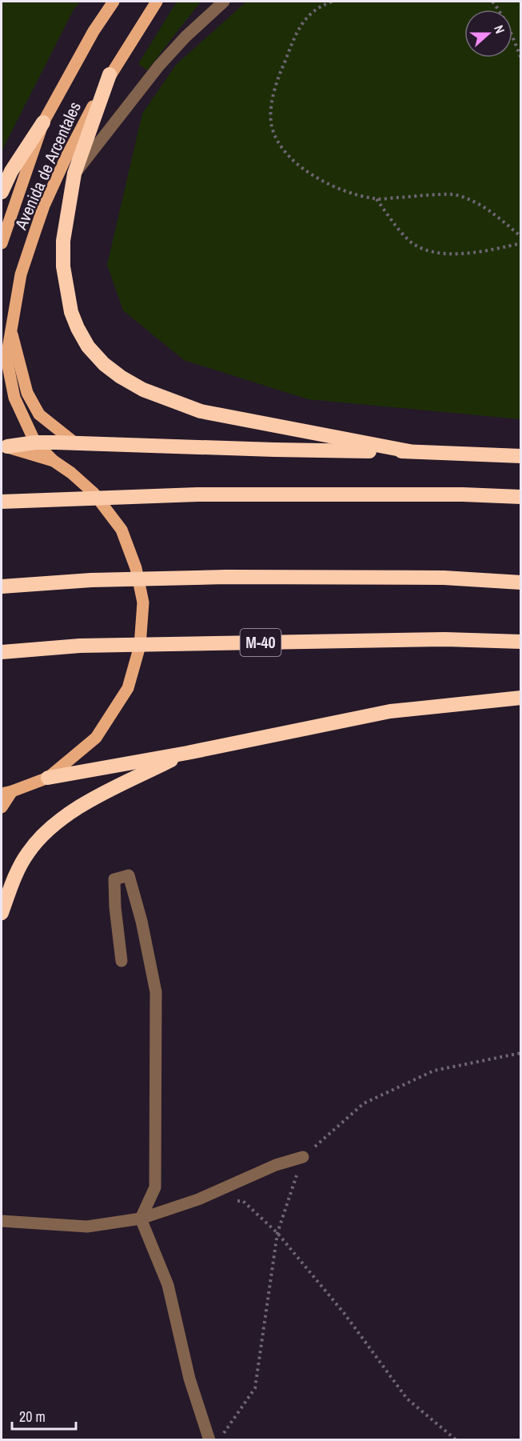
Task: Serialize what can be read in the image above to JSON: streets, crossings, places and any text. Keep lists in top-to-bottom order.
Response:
{
  "streets": {
    "highway": ["M-40"],
    "main road": ["Avenida de Arcentales"]
  },
  "scale_bar": "20 m",
  "north": "right"
}
